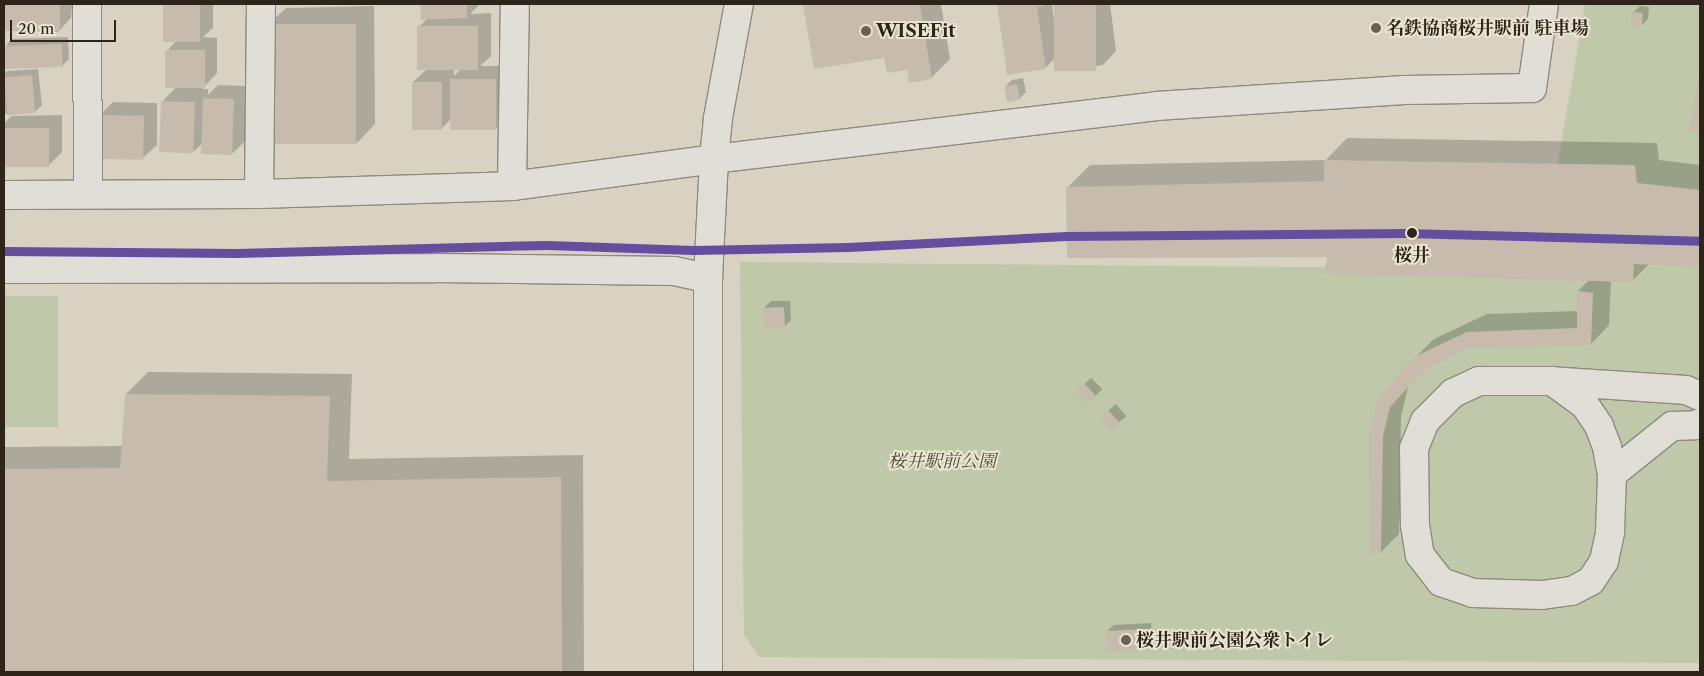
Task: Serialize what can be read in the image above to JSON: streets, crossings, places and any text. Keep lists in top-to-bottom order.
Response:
{
  "parks": ["桜井駅前公園"],
  "places": [
    "名鉄協商桜井駅前 駐車場",
    "WISEFit",
    "桜井",
    "桜井駅前公園公衆トイレ"
  ],
  "scale_bar": "20 m"
}
